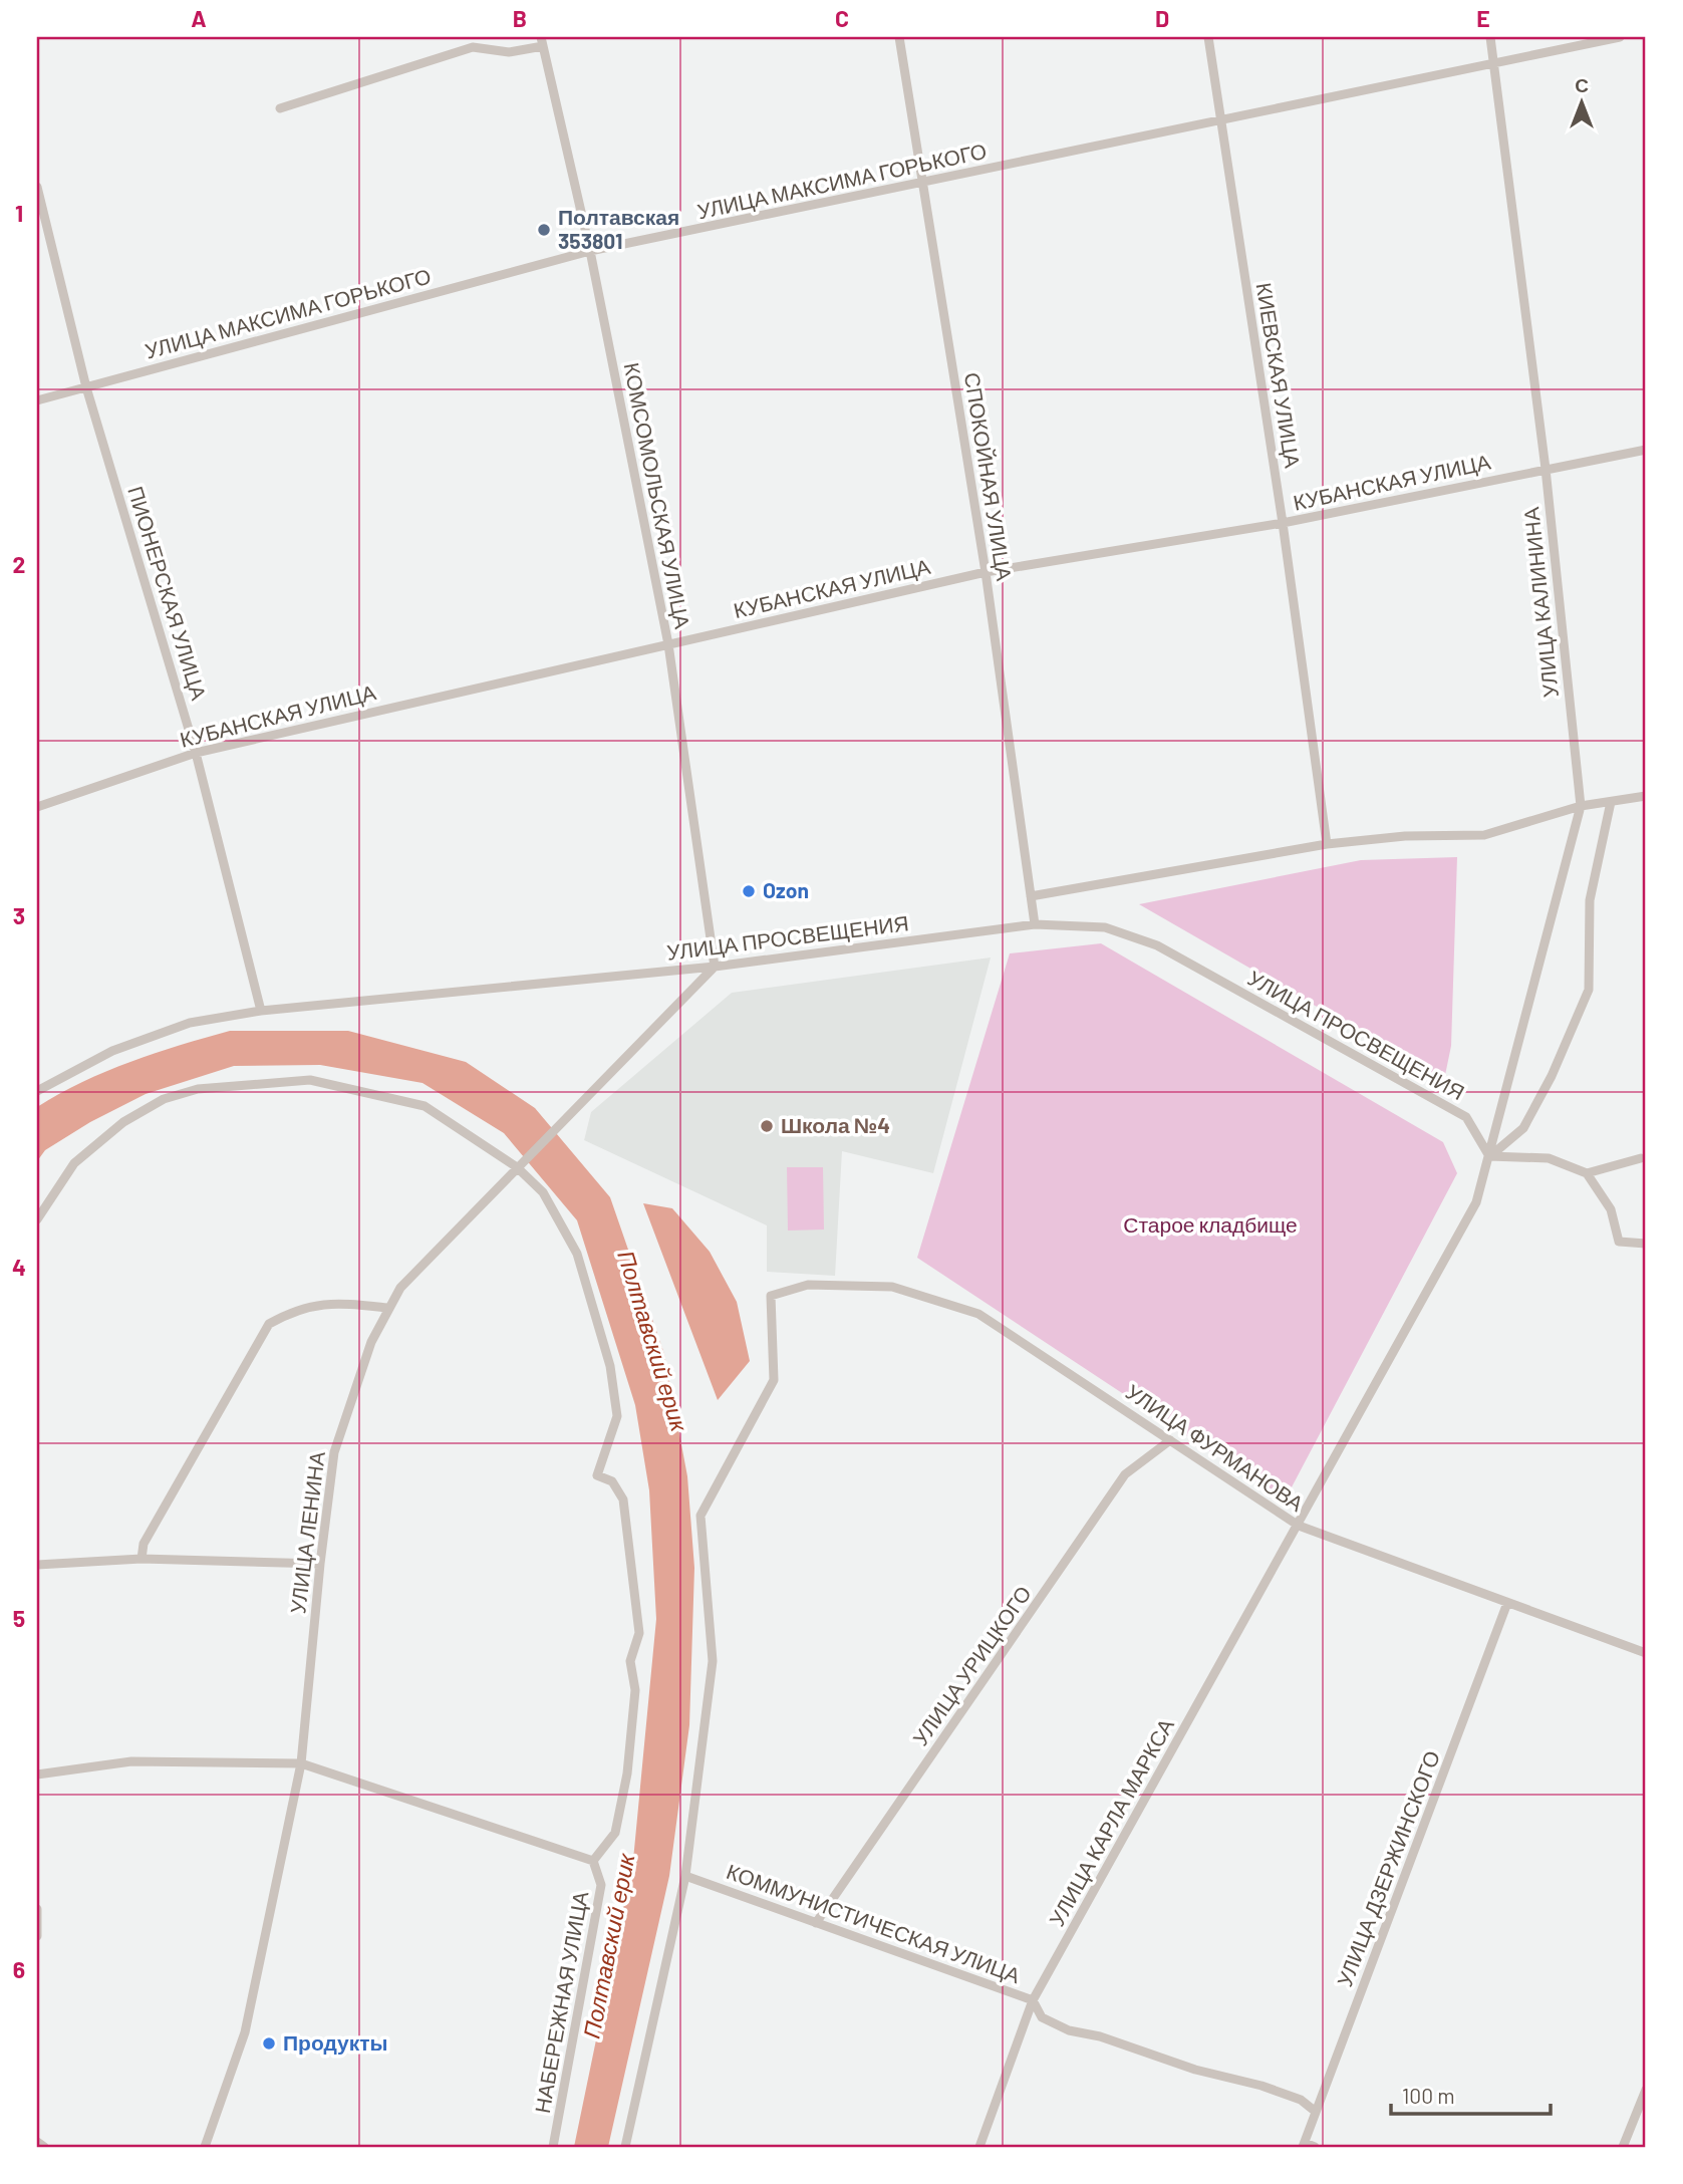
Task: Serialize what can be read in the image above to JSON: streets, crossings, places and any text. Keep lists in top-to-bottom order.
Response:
{
  "streets": {
    "street": [
      "УЛИЦА МАКСИМА ГОРЬКОГО",
      "КИЕВСКАЯ УЛИЦА",
      "СПОКОЙНАЯ УЛИЦА",
      "КУБАНСКАЯ УЛИЦА",
      "КОМСОМОЛЬСКАЯ УЛИЦА",
      "ПИОНЕРСКАЯ УЛИЦА",
      "УЛИЦА КАЛИНИНА",
      "УЛИЦА ПРОСВЕЩЕНИЯ",
      "УЛИЦА ФУРМАНОВА",
      "УЛИЦА ЛЕНИНА",
      "УЛИЦА УРИЦКОГО",
      "УЛИЦА КАРЛА МАРКСА",
      "УЛИЦА ДЗЕРЖИНСКОГО",
      "КОММУНИСТИЧЕСКАЯ УЛИЦА",
      "НАБЕРЕЖНАЯ УЛИЦА"
    ]
  },
  "crossings": [
    ["УЛИЦА МАКСИМА ГОРЬКОГО", "КИЕВСКАЯ УЛИЦА"],
    ["УЛИЦА МАКСИМА ГОРЬКОГО", "СПОКОЙНАЯ УЛИЦА"],
    ["УЛИЦА МАКСИМА ГОРЬКОГО", "КОМСОМОЛЬСКАЯ УЛИЦА"],
    ["УЛИЦА МАКСИМА ГОРЬКОГО", "ПИОНЕРСКАЯ УЛИЦА"],
    ["УЛИЦА МАКСИМА ГОРЬКОГО", "УЛИЦА КАЛИНИНА"],
    ["КИЕВСКАЯ УЛИЦА", "КУБАНСКАЯ УЛИЦА"],
    ["СПОКОЙНАЯ УЛИЦА", "КУБАНСКАЯ УЛИЦА"],
    ["СПОКОЙНАЯ УЛИЦА", "УЛИЦА ПРОСВЕЩЕНИЯ"],
    ["КУБАНСКАЯ УЛИЦА", "КОМСОМОЛЬСКАЯ УЛИЦА"],
    ["КУБАНСКАЯ УЛИЦА", "ПИОНЕРСКАЯ УЛИЦА"],
    ["КУБАНСКАЯ УЛИЦА", "УЛИЦА КАЛИНИНА"],
    ["КОМСОМОЛЬСКАЯ УЛИЦА", "УЛИЦА ПРОСВЕЩЕНИЯ"],
    ["КОМСОМОЛЬСКАЯ УЛИЦА", "УЛИЦА ЛЕНИНА"],
    ["ПИОНЕРСКАЯ УЛИЦА", "УЛИЦА ПРОСВЕЩЕНИЯ"],
    ["УЛИЦА КАЛИНИНА", "УЛИЦА ПРОСВЕЩЕНИЯ"],
    ["УЛИЦА КАЛИНИНА", "УЛИЦА КАРЛА МАРКСА"],
    ["УЛИЦА ПРОСВЕЩЕНИЯ", "УЛИЦА ЛЕНИНА"],
    ["УЛИЦА ПРОСВЕЩЕНИЯ", "УЛИЦА КАРЛА МАРКСА"],
    ["УЛИЦА ФУРМАНОВА", "УЛИЦА УРИЦКОГО"],
    ["УЛИЦА ФУРМАНОВА", "УЛИЦА КАРЛА МАРКСА"],
    ["УЛИЦА ФУРМАНОВА", "УЛИЦА ДЗЕРЖИНСКОГО"],
    ["УЛИЦА ФУРМАНОВА", "КОММУНИСТИЧЕСКАЯ УЛИЦА"],
    ["УЛИЦА УРИЦКОГО", "КОММУНИСТИЧЕСКАЯ УЛИЦА"],
    ["УЛИЦА КАРЛА МАРКСА", "КОММУНИСТИЧЕСКАЯ УЛИЦА"],
    ["УЛИЦА ДЗЕРЖИНСКОГО", "КОММУНИСТИЧЕСКАЯ УЛИЦА"]
  ],
  "water": ["Полтавский ерик"],
  "parks": ["Старое кладбище"],
  "places": [
    "Полтавская 353801",
    "Ozon",
    "Школа №4",
    "Продукты"
  ],
  "scale_bar": "100 m",
  "north": "top",
  "grid": {
    "columns": [
      "A",
      "B",
      "C",
      "D",
      "E"
    ],
    "rows": [
      "1",
      "2",
      "3",
      "4",
      "5",
      "6"
    ]
  }
}
